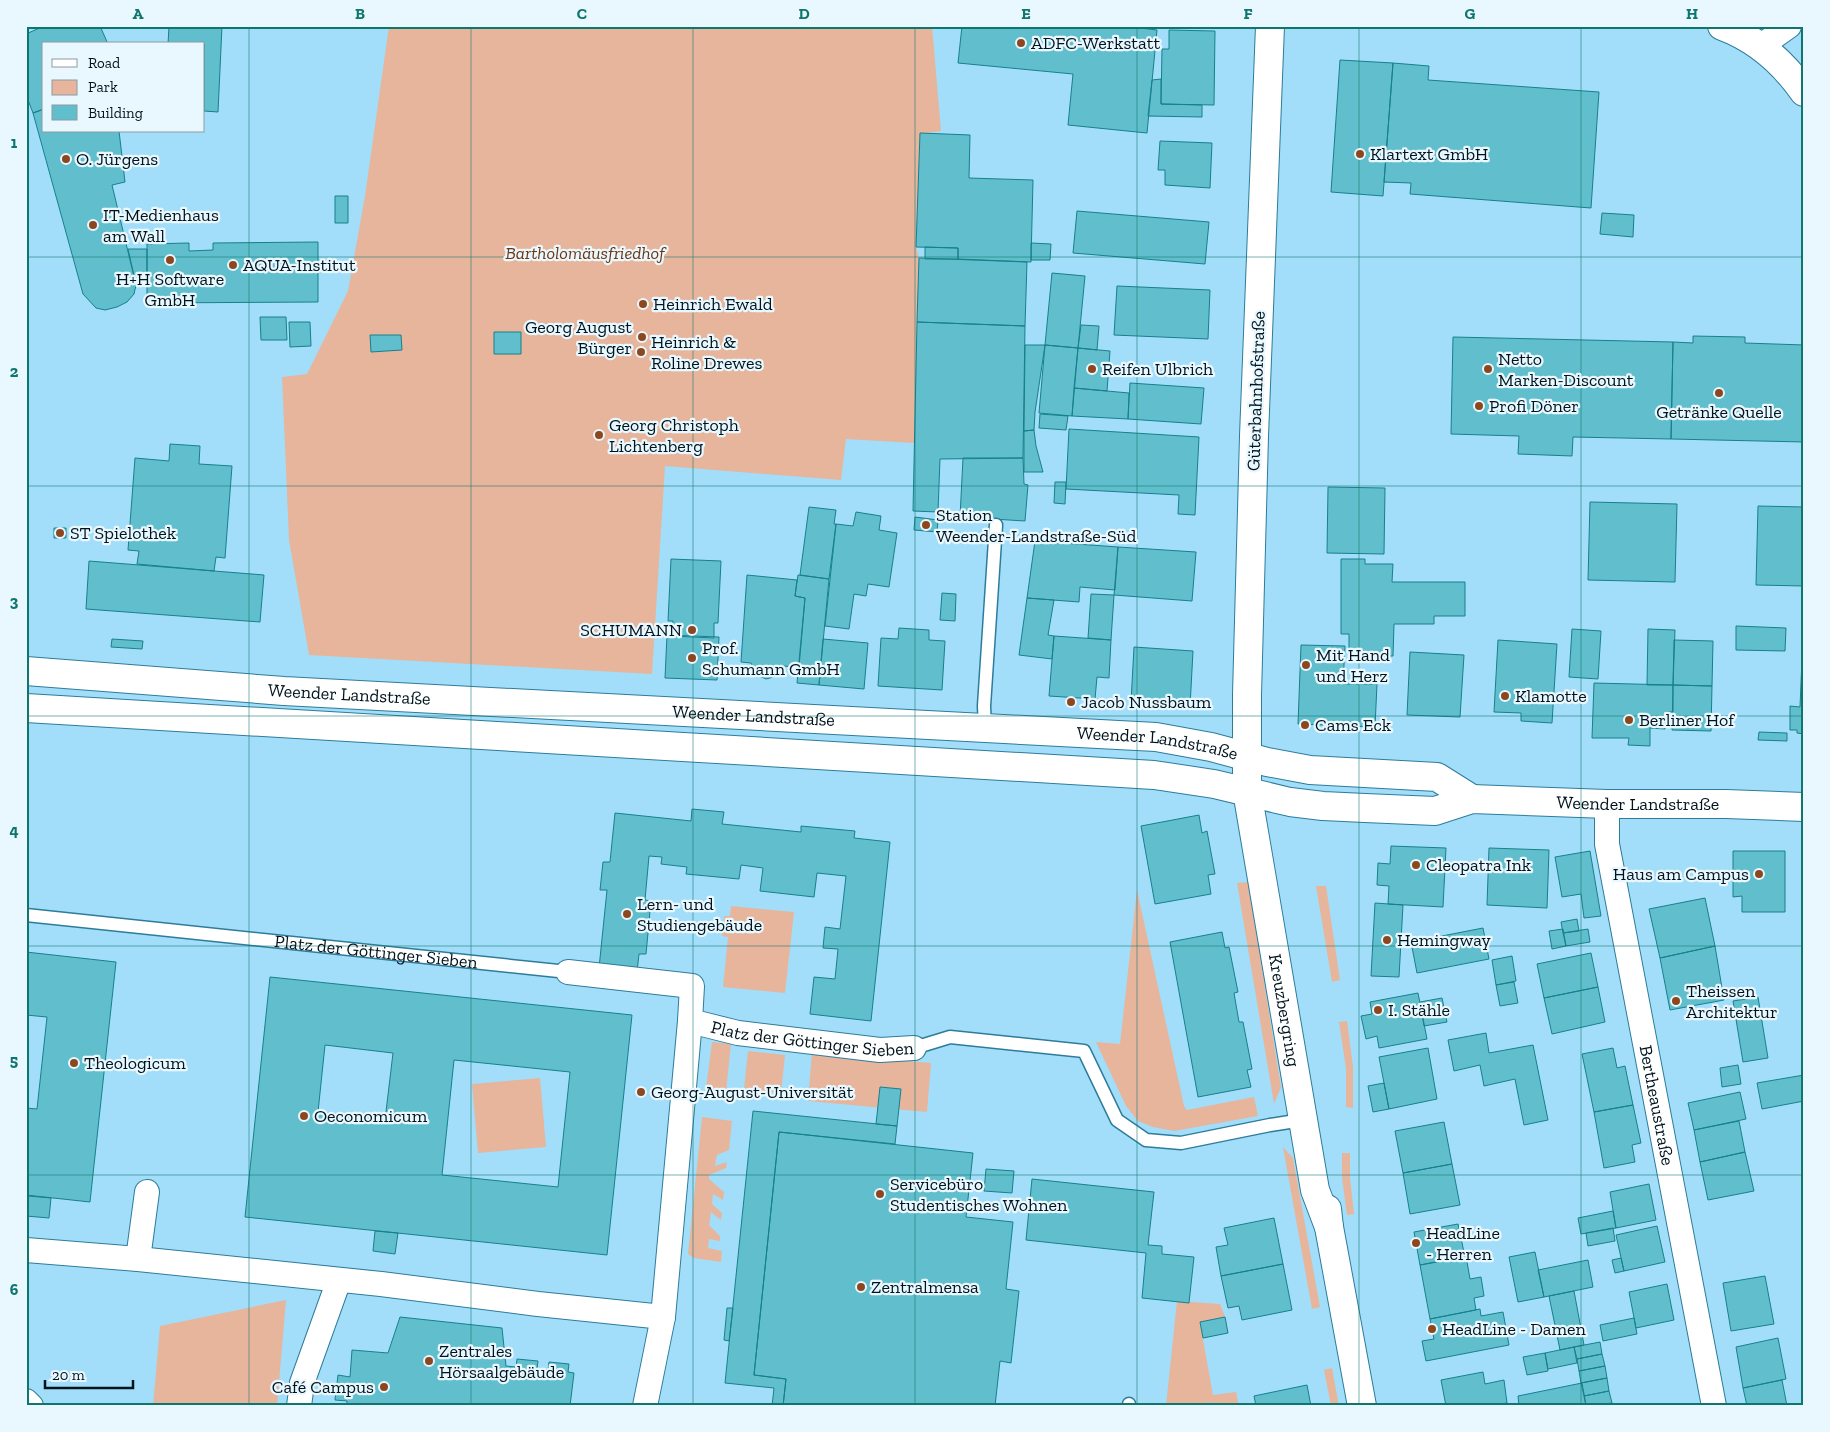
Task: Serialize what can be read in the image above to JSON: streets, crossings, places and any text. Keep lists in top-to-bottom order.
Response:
{
  "streets": {
    "main road": ["Güterbahnhofstraße", "Weender Landstraße", "Kreuzbergring"],
    "street": ["Platz der Göttinger Sieben", "Bertheaustraße"]
  },
  "crossings": [
    ["Güterbahnhofstraße", "Weender Landstraße"],
    ["Güterbahnhofstraße", "Kreuzbergring"],
    ["Weender Landstraße", "Kreuzbergring"],
    ["Weender Landstraße", "Bertheaustraße"],
    ["Platz der Göttinger Sieben", "Kreuzbergring"]
  ],
  "parks": ["Bartholomäusfriedhof"],
  "places": [
    "ADFC-Werkstatt",
    "Klartext GmbH",
    "O. Jürgens",
    "IT-Medienhaus am Wall",
    "H+H Software GmbH",
    "AQUA-Institut",
    "Heinrich Ewald",
    "Georg August Bürger",
    "Heinrich & Roline Drewes",
    "Reifen Ulbrich",
    "Netto Marken-Discount",
    "Getränke Quelle",
    "Profi Döner",
    "Georg Christoph Lichtenberg",
    "Station Weender-Landstraße-Süd",
    "ST Spielothek",
    "SCHUMANN",
    "Prof. Schumann GmbH",
    "Mit Hand und Herz",
    "Klamotte",
    "Jacob Nussbaum",
    "Berliner Hof",
    "Cams Eck",
    "Cleopatra Ink",
    "Haus am Campus",
    "Lern- und Studiengebäude",
    "Hemingway",
    "Theissen Architektur",
    "I. Stähle",
    "Theologicum",
    "Georg-August-Universität",
    "Oeconomicum",
    "Servicebüro Studentisches Wohnen",
    "HeadLine - Herren",
    "Zentralmensa",
    "HeadLine - Damen",
    "Zentrales Hörsaalgebäude",
    "Café Campus"
  ],
  "legend": ["Road", "Park", "Building"],
  "scale_bar": "20 m",
  "grid": {
    "columns": [
      "A",
      "B",
      "C",
      "D",
      "E",
      "F",
      "G",
      "H"
    ],
    "rows": [
      "1",
      "2",
      "3",
      "4",
      "5",
      "6"
    ]
  }
}
